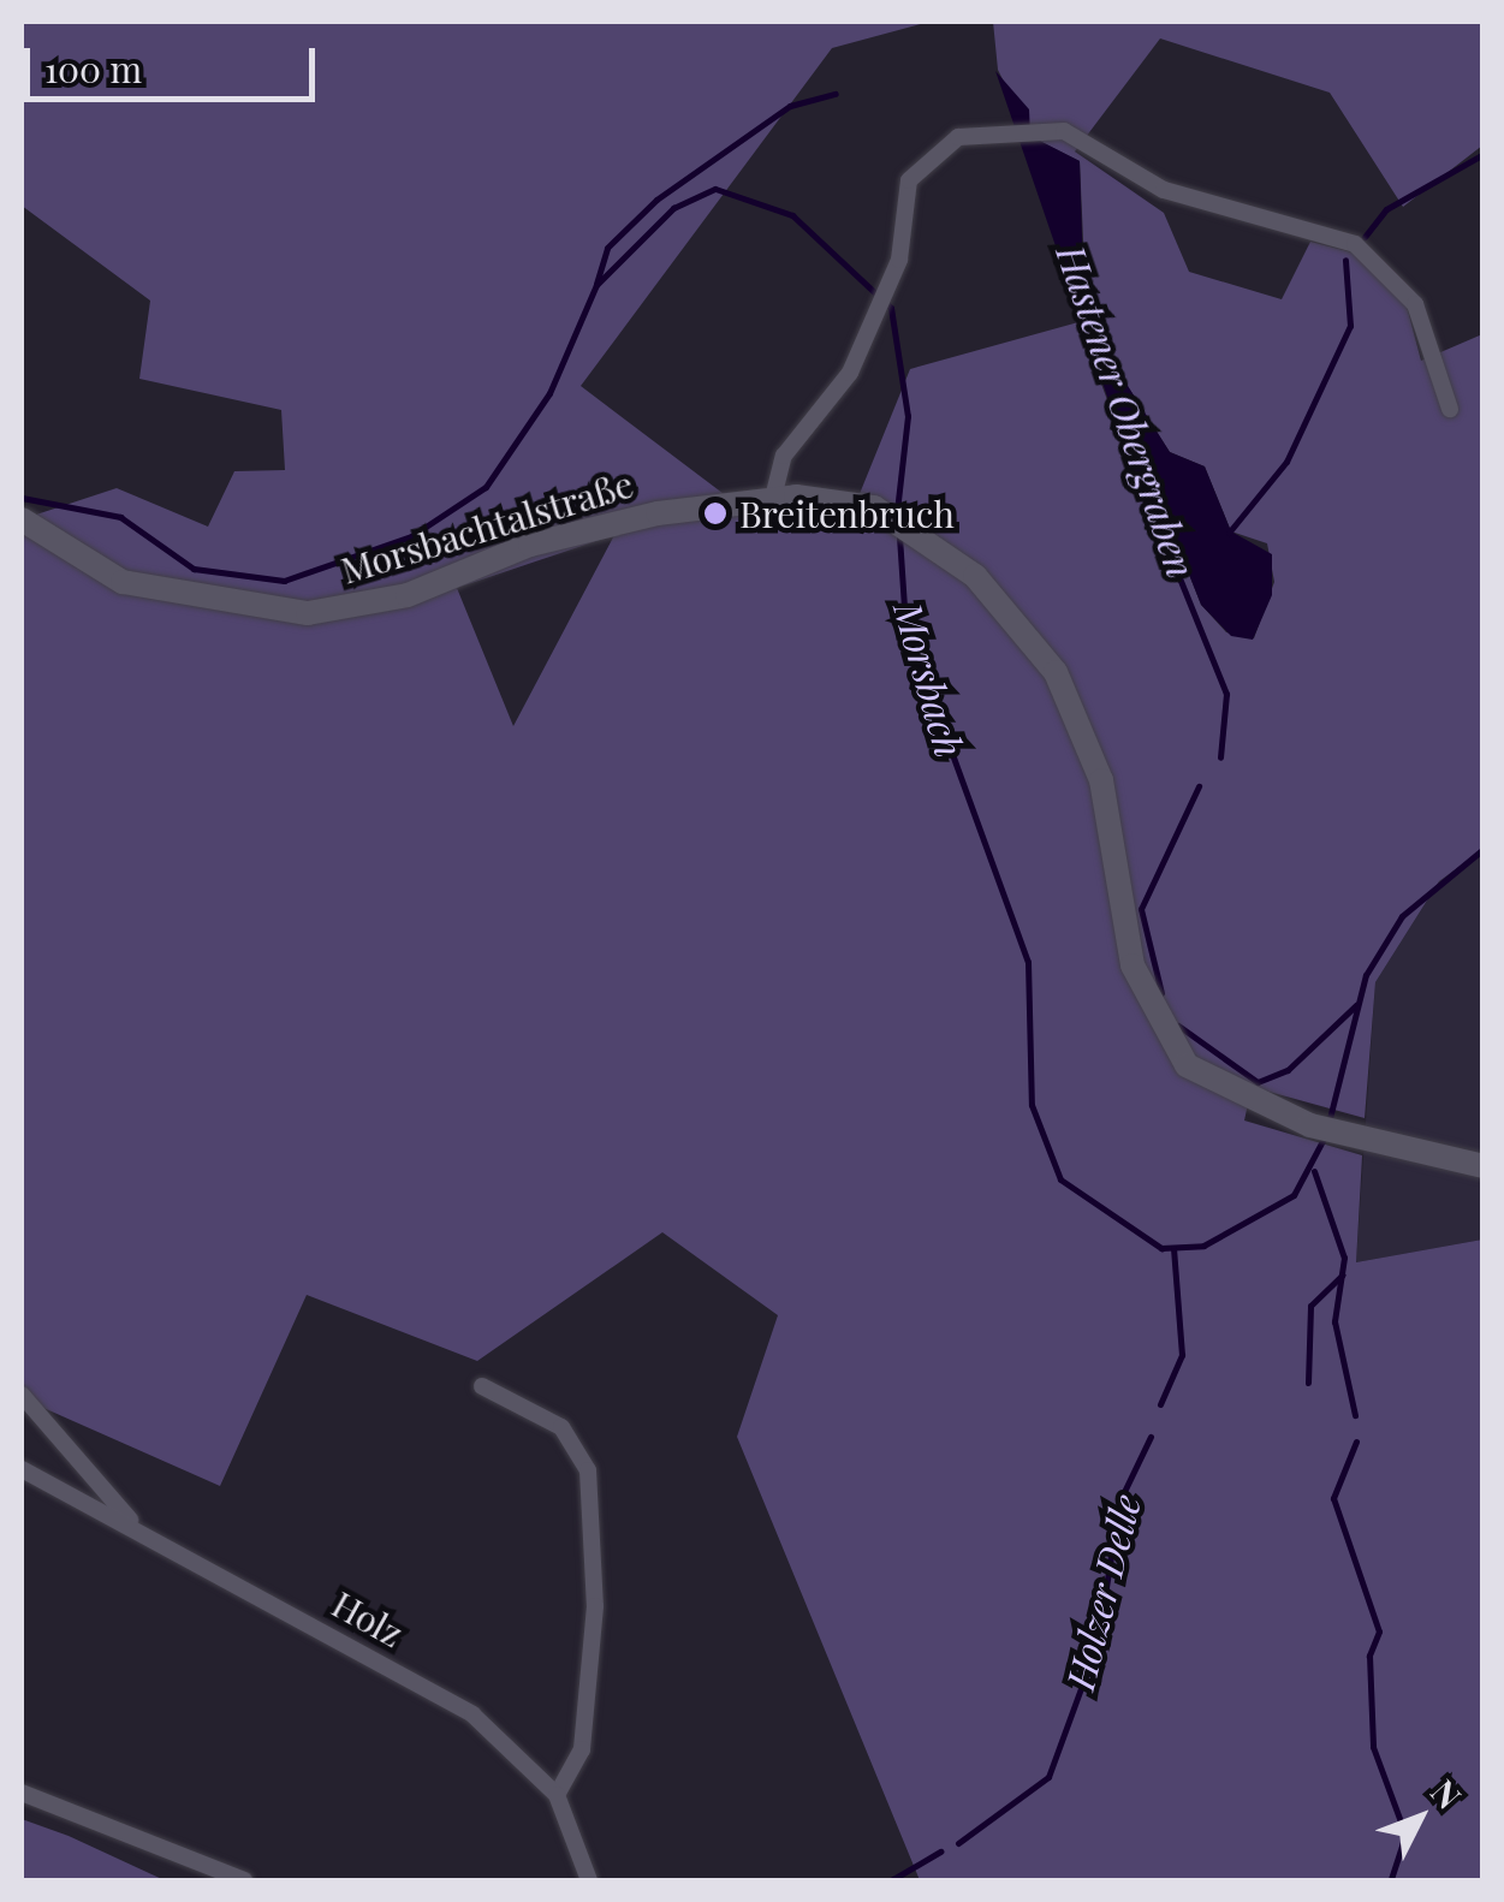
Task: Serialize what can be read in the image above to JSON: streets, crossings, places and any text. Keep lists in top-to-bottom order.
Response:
{
  "streets": {
    "main road": ["Morsbachtalstraße"],
    "street": ["Holz"]
  },
  "water": ["Hastener Obergraben", "Morsbach", "Holzer Delle"],
  "places": ["Breitenbruch"],
  "scale_bar": "100 m",
  "north": "top right"
}
